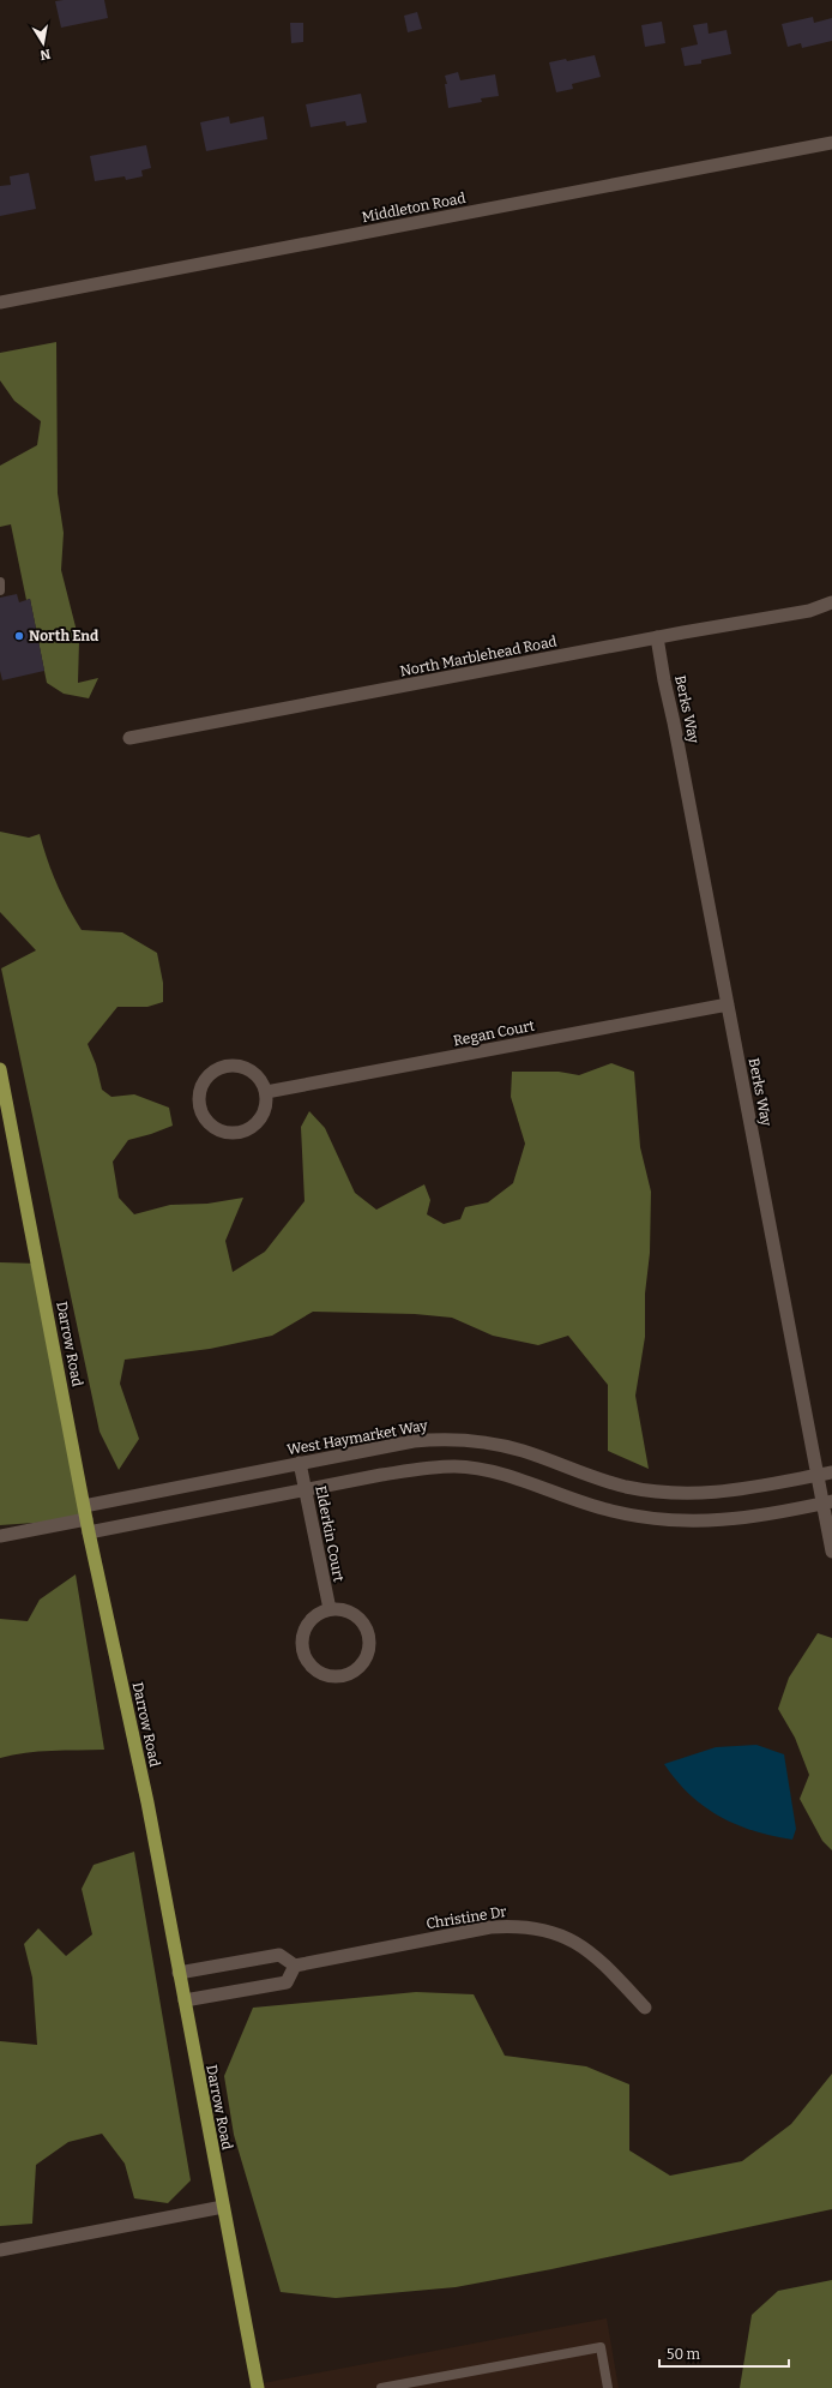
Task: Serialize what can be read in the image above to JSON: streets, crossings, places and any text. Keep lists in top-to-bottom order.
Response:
{
  "streets": {
    "main road": ["Darrow Road"],
    "street": [
      "Middleton Road",
      "North Marblehead Road",
      "Berks Way",
      "Regan Court",
      "West Haymarket Way",
      "Elderkin Court",
      "Christine Dr"
    ]
  },
  "crossings": [
    ["North Marblehead Road", "Berks Way"],
    ["Berks Way", "Regan Court"],
    ["Berks Way", "West Haymarket Way"],
    ["Darrow Road", "West Haymarket Way"],
    ["West Haymarket Way", "Elderkin Court"]
  ],
  "places": ["North End"],
  "scale_bar": "50 m",
  "north": "bottom"
}
